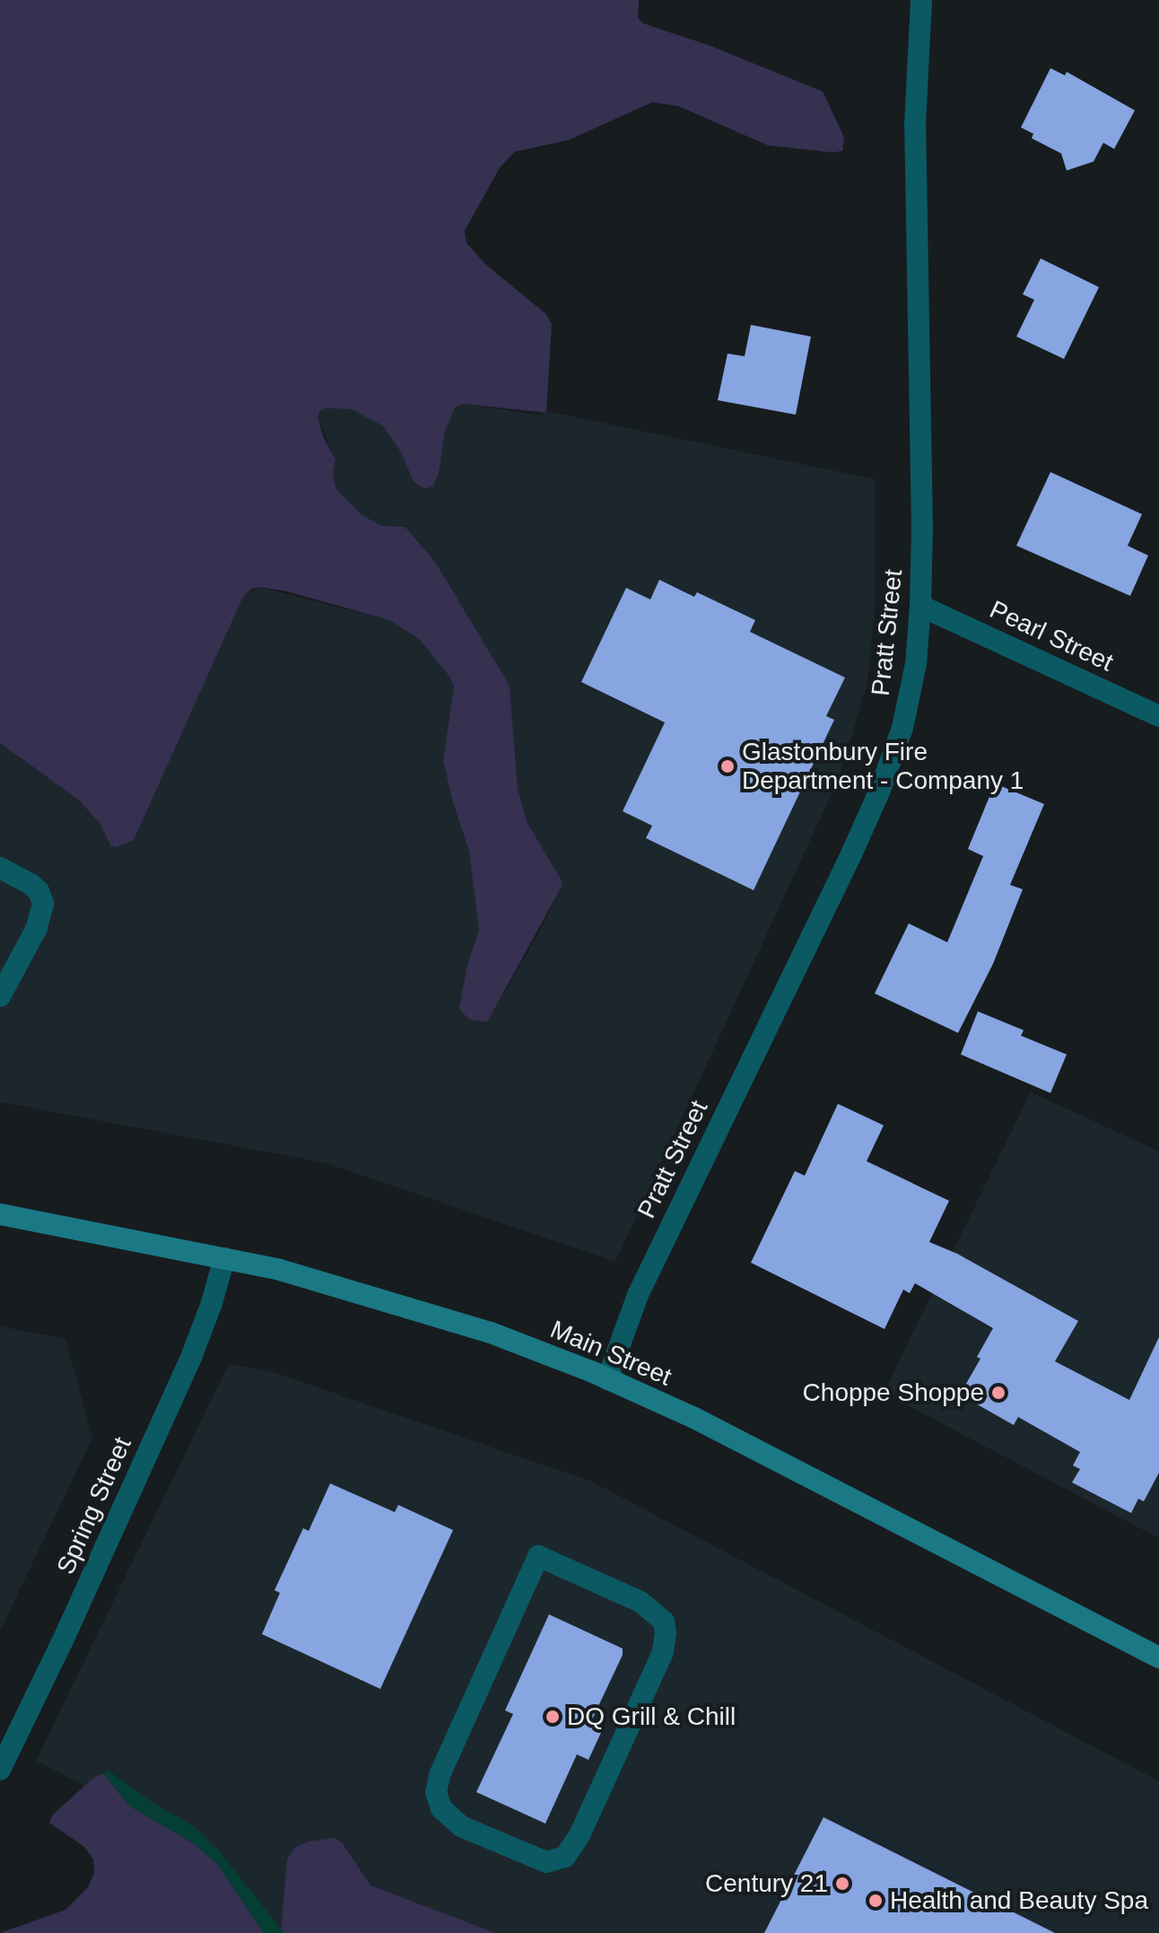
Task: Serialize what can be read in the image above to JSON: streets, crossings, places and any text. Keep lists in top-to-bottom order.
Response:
{
  "streets": {
    "main road": ["Main Street"],
    "street": ["Pratt Street", "Pearl Street", "Spring Street"]
  },
  "crossings": [
    ["Pratt Street", "Pearl Street"],
    ["Pratt Street", "Main Street"],
    ["Main Street", "Spring Street"]
  ],
  "places": [
    "Glastonbury Fire Department - Company 1",
    "Choppe Shoppe",
    "DQ Grill & Chill",
    "Century 21",
    "Health and Beauty Spa"
  ]
}
